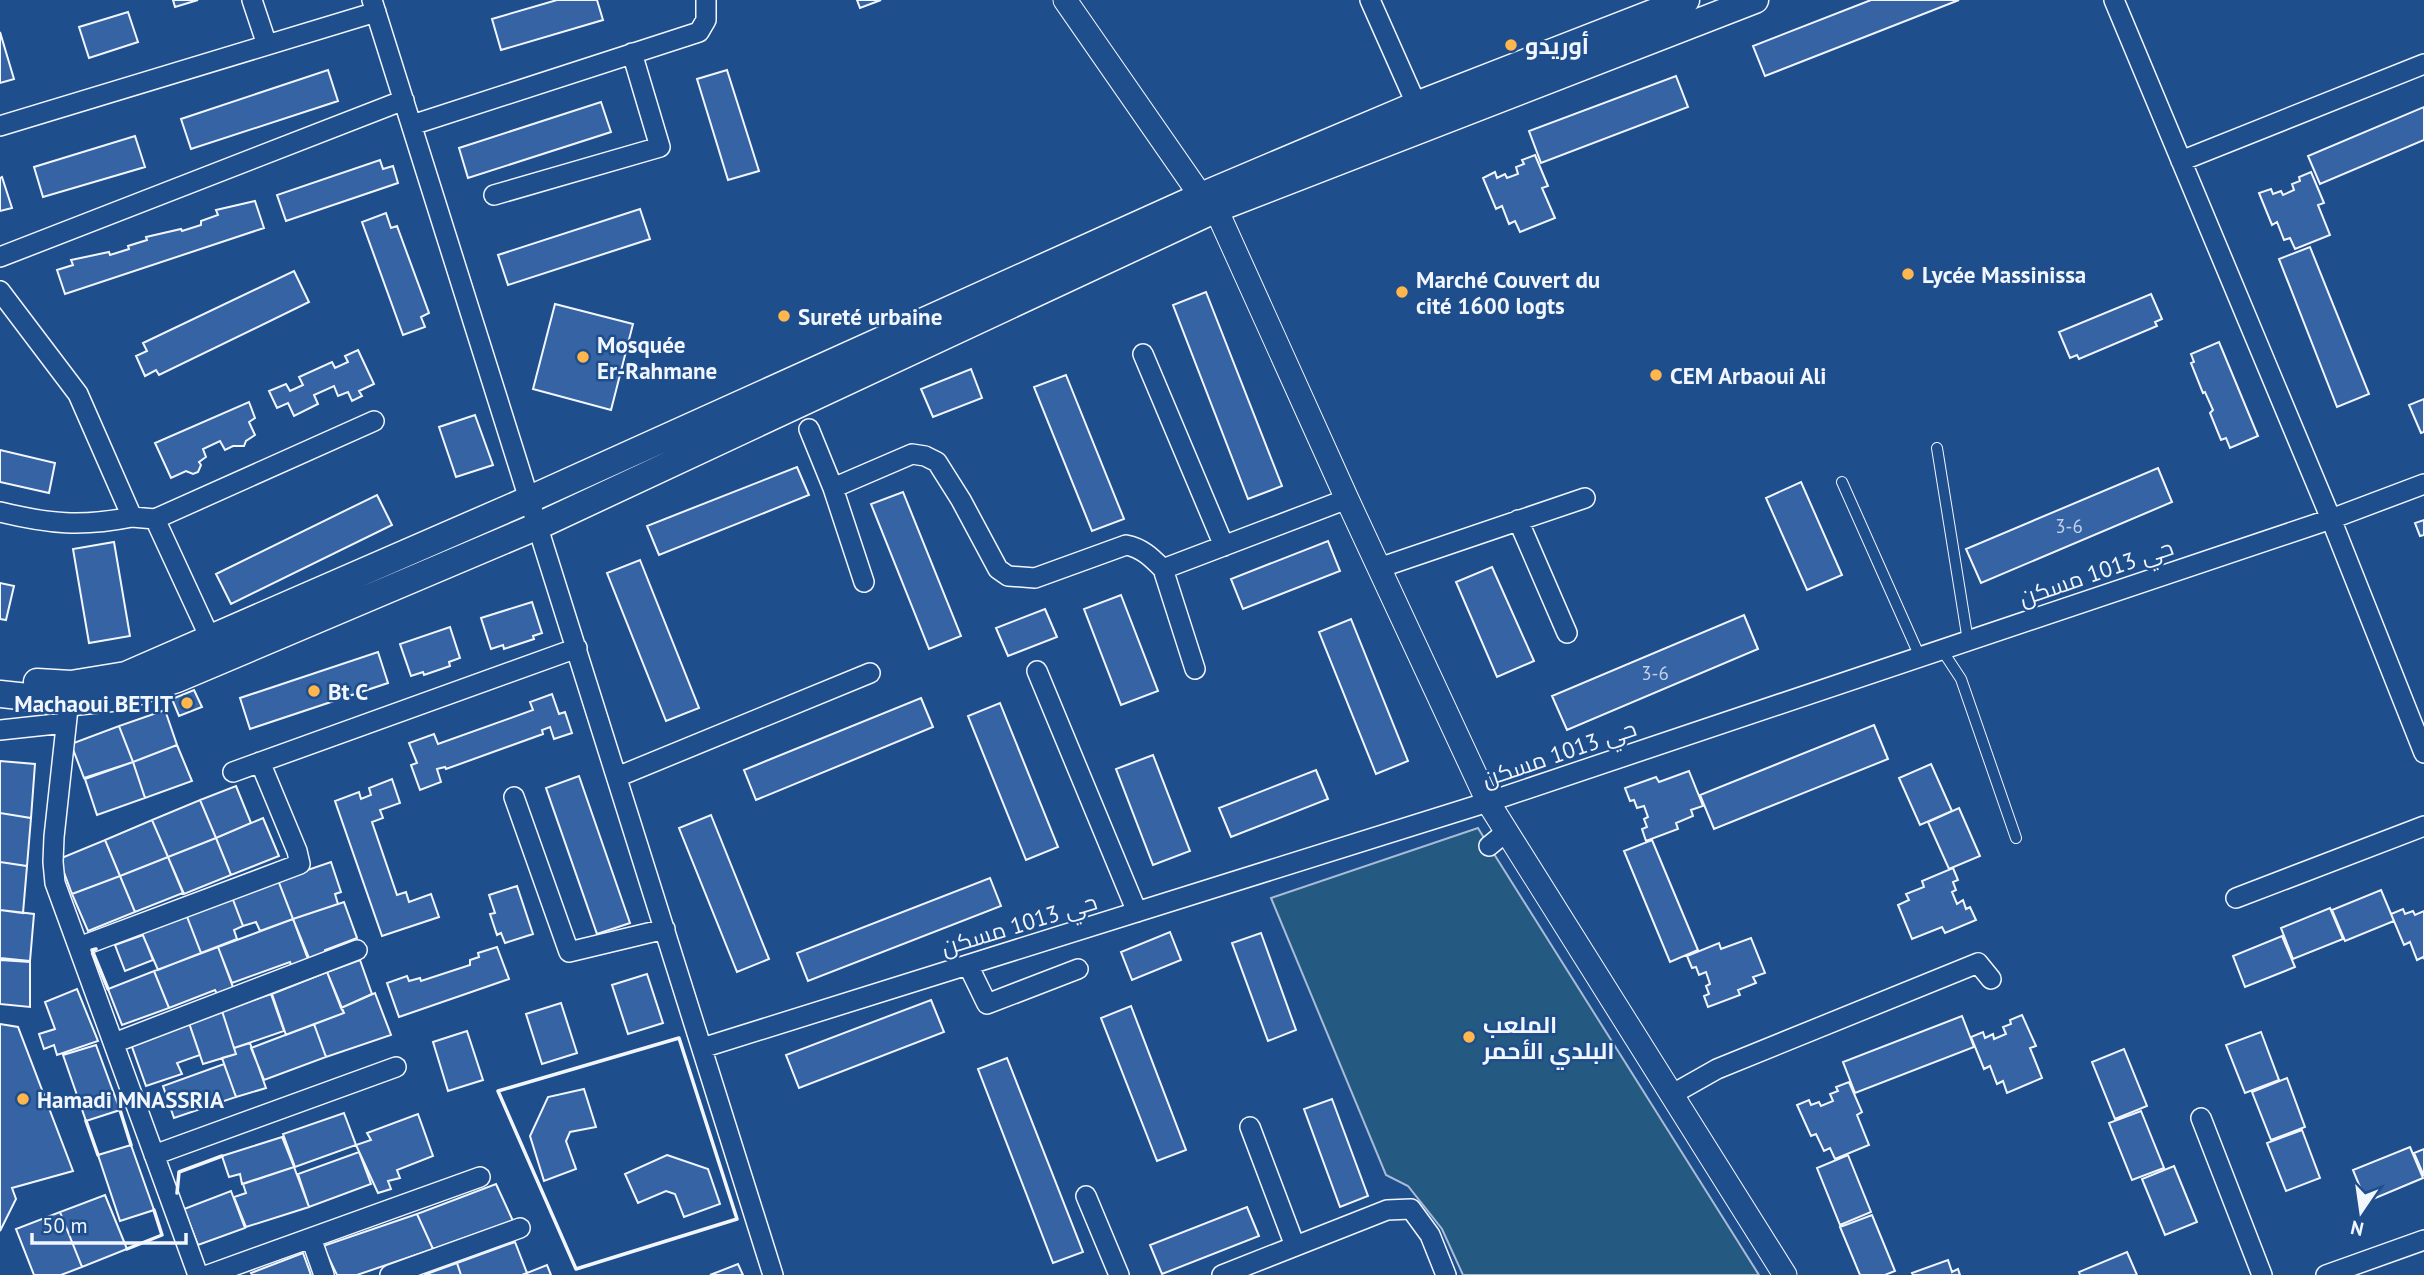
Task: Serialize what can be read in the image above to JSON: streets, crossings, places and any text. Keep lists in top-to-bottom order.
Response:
{
  "streets": {
    "street": ["حي 1013 مسكن"]
  },
  "places": [
    "أوريدو",
    "Lycée Massinissa",
    "Marché Couvert du cité 1600 logts",
    "Sureté urbaine",
    "Mosquée Er-Rahmane",
    "CEM Arbaoui Ali",
    "Bt C",
    "Machaoui BETIT",
    "الملعب البلدي الأحمر",
    "Hamadi MNASSRIA"
  ],
  "house_numbers": ["3-6", "3-6"],
  "scale_bar": "50 m",
  "north": "bottom"
}
